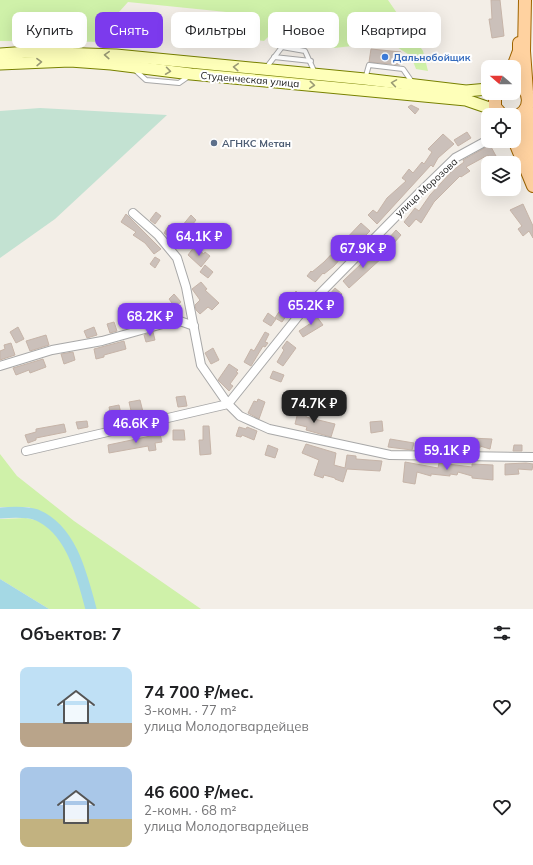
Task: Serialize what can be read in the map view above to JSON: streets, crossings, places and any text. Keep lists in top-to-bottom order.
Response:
{
  "streets": {
    "main road": ["Студенческая улица"],
    "street": ["улица Морозова"]
  },
  "places": ["Дальнобойщик", "АГНКС Метан"],
  "north": "left",
  "page": {
    "chip": [
      "Купить",
      "Снять",
      "Фильтры",
      "Новое",
      "Квартира"
    ],
    "price": [
      "64.1K ₽",
      "67.9K ₽",
      "65.2K ₽",
      "68.2K ₽",
      "74.7K ₽",
      "46.6K ₽",
      "59.1K ₽"
    ],
    "heading": "Объектов: 7",
    "list": [
      {
        "name": "74 700 ₽/мес.",
        "note": "3-комн. · 77 m² · улица Молодогвардейцев"
      },
      {
        "name": "46 600 ₽/мес.",
        "note": "2-комн. · 68 m² · улица Молодогвардейцев"
      }
    ]
  }
}
